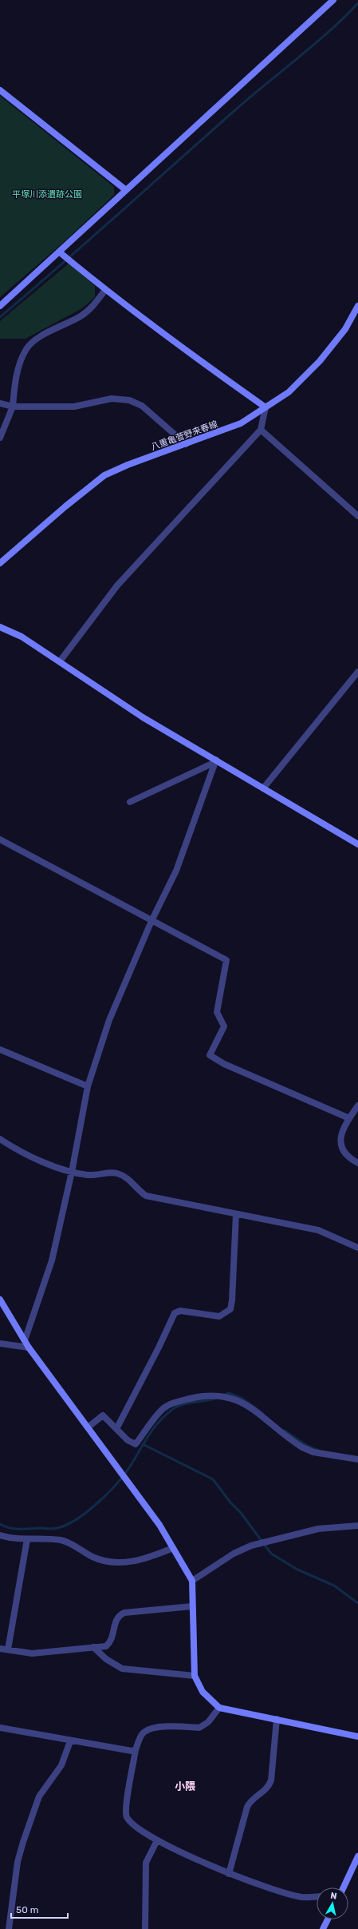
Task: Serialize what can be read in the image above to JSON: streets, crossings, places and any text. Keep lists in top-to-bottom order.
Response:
{
  "streets": {
    "street": ["八重亀菅野来春線"]
  },
  "districts": ["小隈"],
  "parks": ["平塚川添遺跡公園"],
  "scale_bar": "50 m",
  "north": "top"
}
